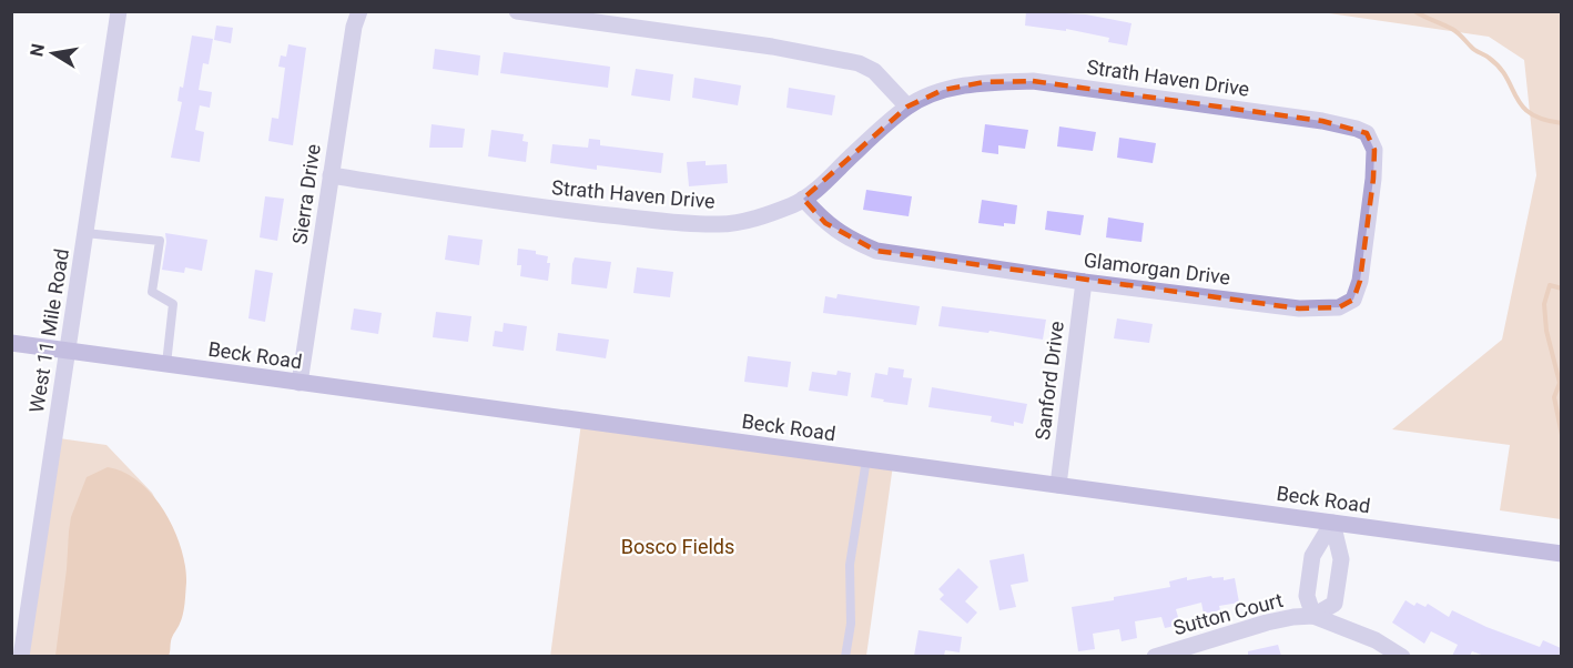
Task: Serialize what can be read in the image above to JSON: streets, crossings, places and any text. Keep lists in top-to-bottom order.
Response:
{
  "streets": {
    "main road": ["Beck Road"],
    "street": [
      "Strath Haven Drive",
      "Sierra Drive",
      "Glamorgan Drive",
      "West 11 Mile Road",
      "Sanford Drive",
      "Sutton Court"
    ]
  },
  "crossings": [
    ["Strath Haven Drive", "Sierra Drive"],
    ["Strath Haven Drive", "Glamorgan Drive"],
    ["Sierra Drive", "Beck Road"],
    ["Glamorgan Drive", "Sanford Drive"],
    ["West 11 Mile Road", "Beck Road"],
    ["Beck Road", "Sanford Drive"],
    ["Beck Road", "Sutton Court"]
  ],
  "parks": ["Bosco Fields"],
  "north": "left"
}
